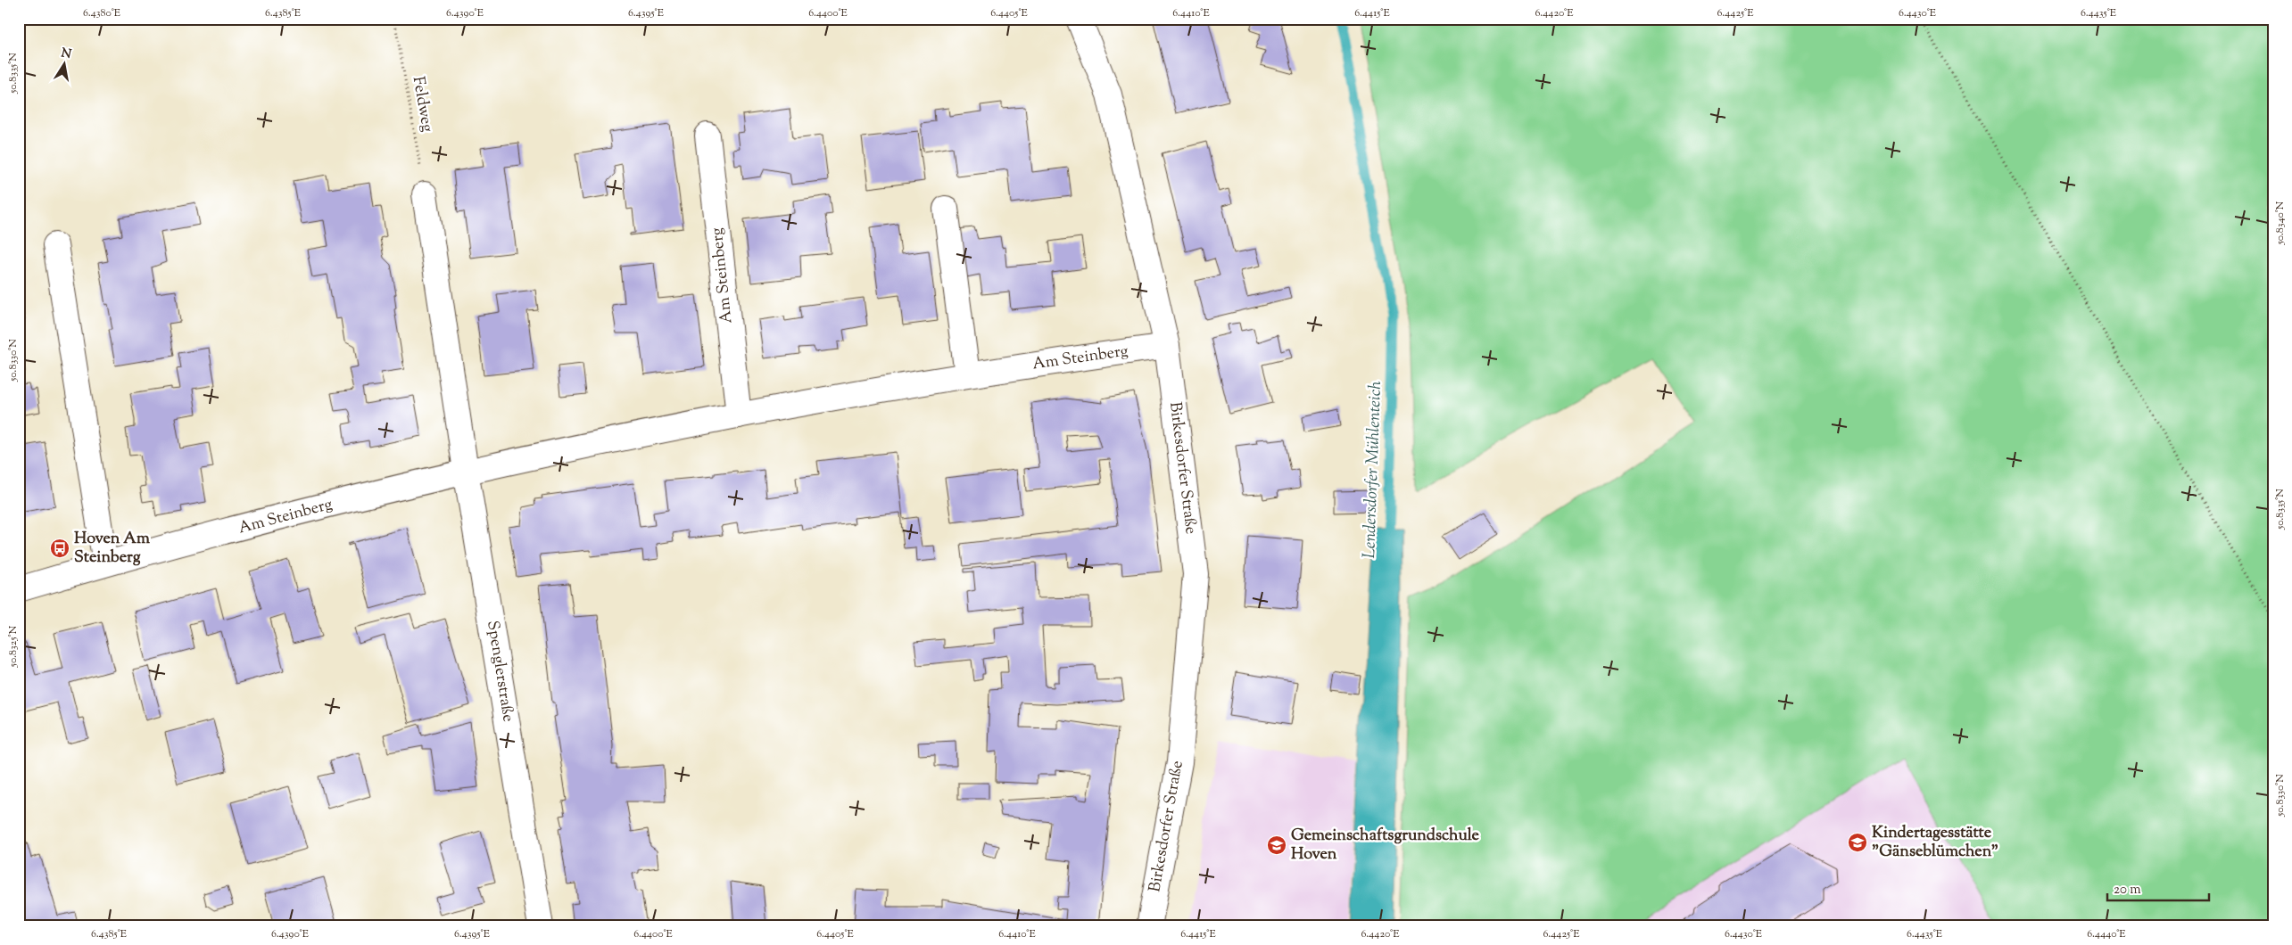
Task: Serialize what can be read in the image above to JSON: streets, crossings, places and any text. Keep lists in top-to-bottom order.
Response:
{
  "streets": {
    "street": ["Am Steinberg", "Birkesdorfer Straße", "Spenglerstraße"],
    "path": ["Feldweg"]
  },
  "crossings": [
    ["Am Steinberg", "Birkesdorfer Straße"],
    ["Am Steinberg", "Spenglerstraße"]
  ],
  "water": ["Lendersdorfer Mühlenteich"],
  "places": {
    "bus stop": ["Hoven Am Steinberg"],
    "school or university": ["Kindertagesstätte \"Gänseblümchen\"", "Gemeinschaftsgrundschule Hoven"]
  },
  "scale_bar": "20 m",
  "north": "top",
  "coordinates": [
    "6.4380°E",
    "6.4385°E",
    "6.4390°E",
    "6.4395°E",
    "6.4400°E",
    "6.4405°E",
    "6.4410°E",
    "6.4415°E",
    "6.4420°E",
    "6.4425°E",
    "6.4430°E",
    "6.4435°E",
    "50.8335°N",
    "50.8340°N",
    "50.8330°N",
    "50.8325°N",
    "6.4440°E"
  ]
}
